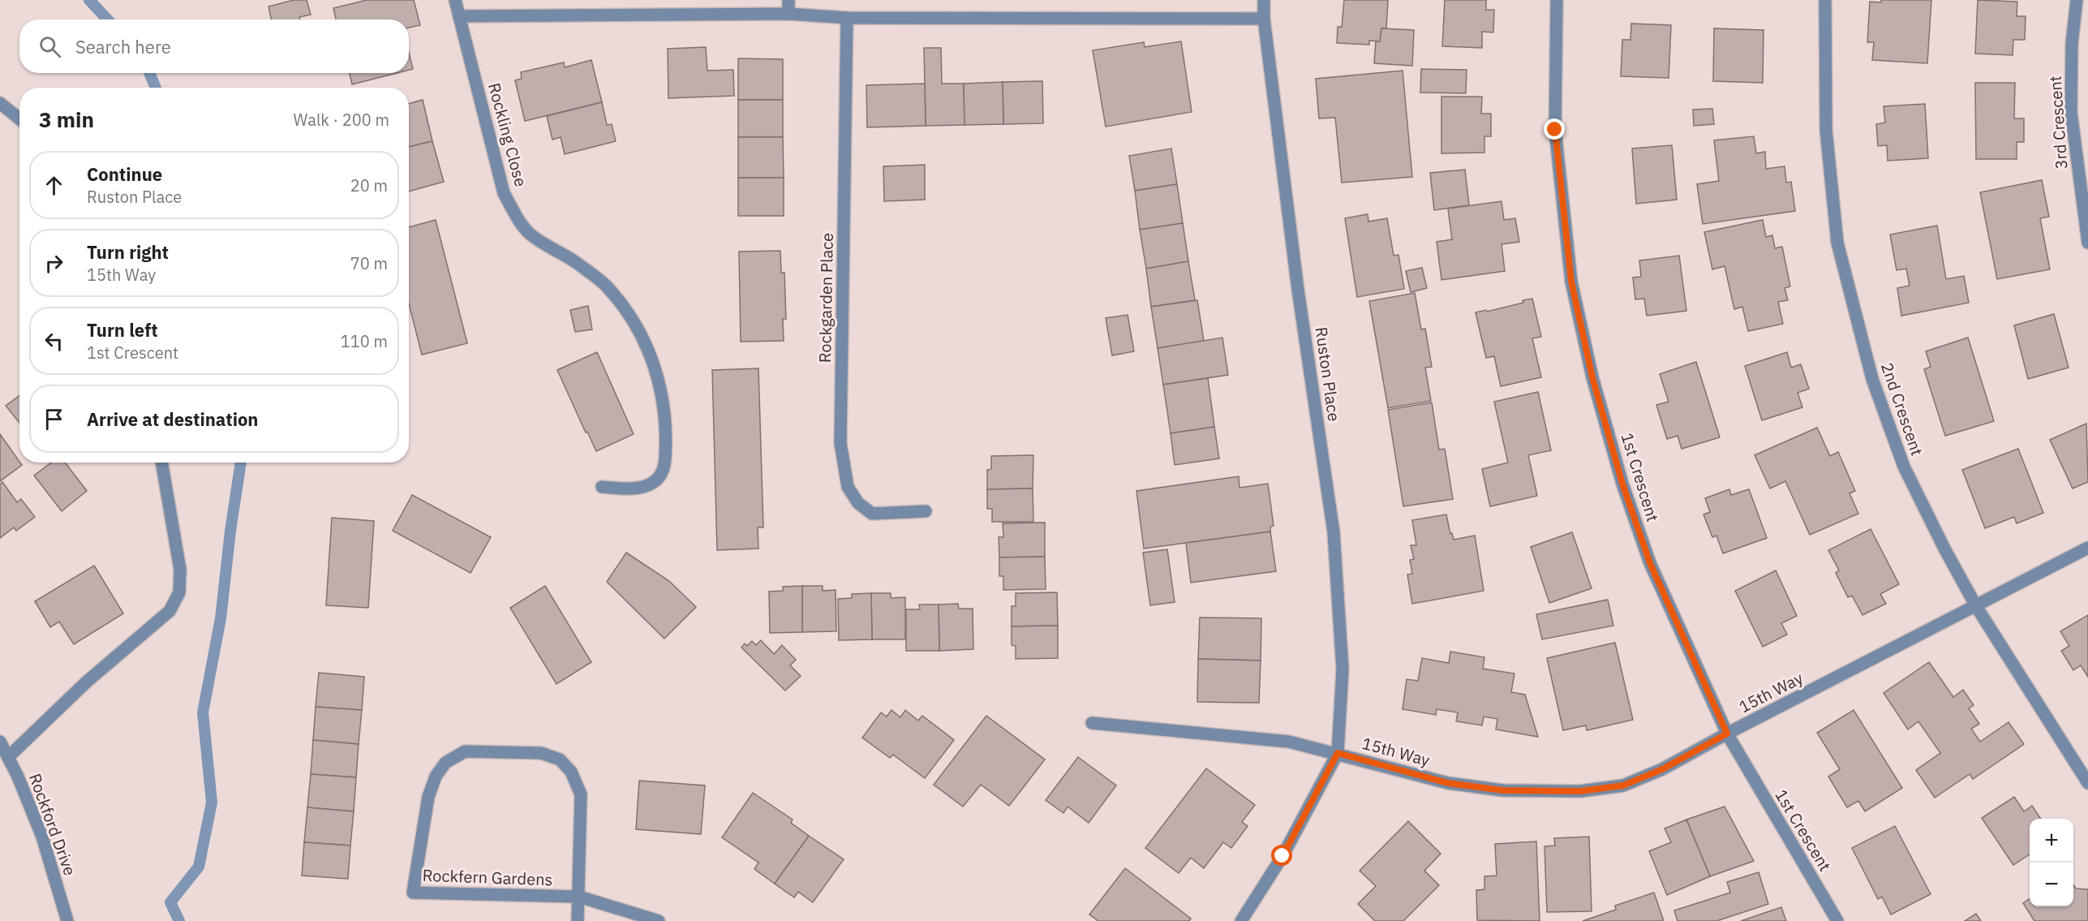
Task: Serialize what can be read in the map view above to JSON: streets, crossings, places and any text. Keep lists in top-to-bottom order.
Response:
{
  "streets": {
    "street": [
      "3rd Crescent",
      "Rockling Close",
      "Rockgarden Place",
      "Ruston Place",
      "2nd Crescent",
      "1st Crescent",
      "15th Way",
      "Rockford Drive",
      "Rockfern Gardens"
    ]
  },
  "crossings": [
    ["Ruston Place", "15th Way"],
    ["2nd Crescent", "15th Way"],
    ["1st Crescent", "15th Way"]
  ],
  "page": {
    "search": "Search here",
    "heading": ["3 min", "Walk · 200 m"],
    "list": [
      ["Continue", "Ruston Place", "20 m"],
      ["Turn right", "15th Way", "70 m"],
      ["Turn left", "1st Crescent", "110 m"],
      "Arrive at destination"
    ],
    "map_buttons": ["+", "−"]
  }
}
